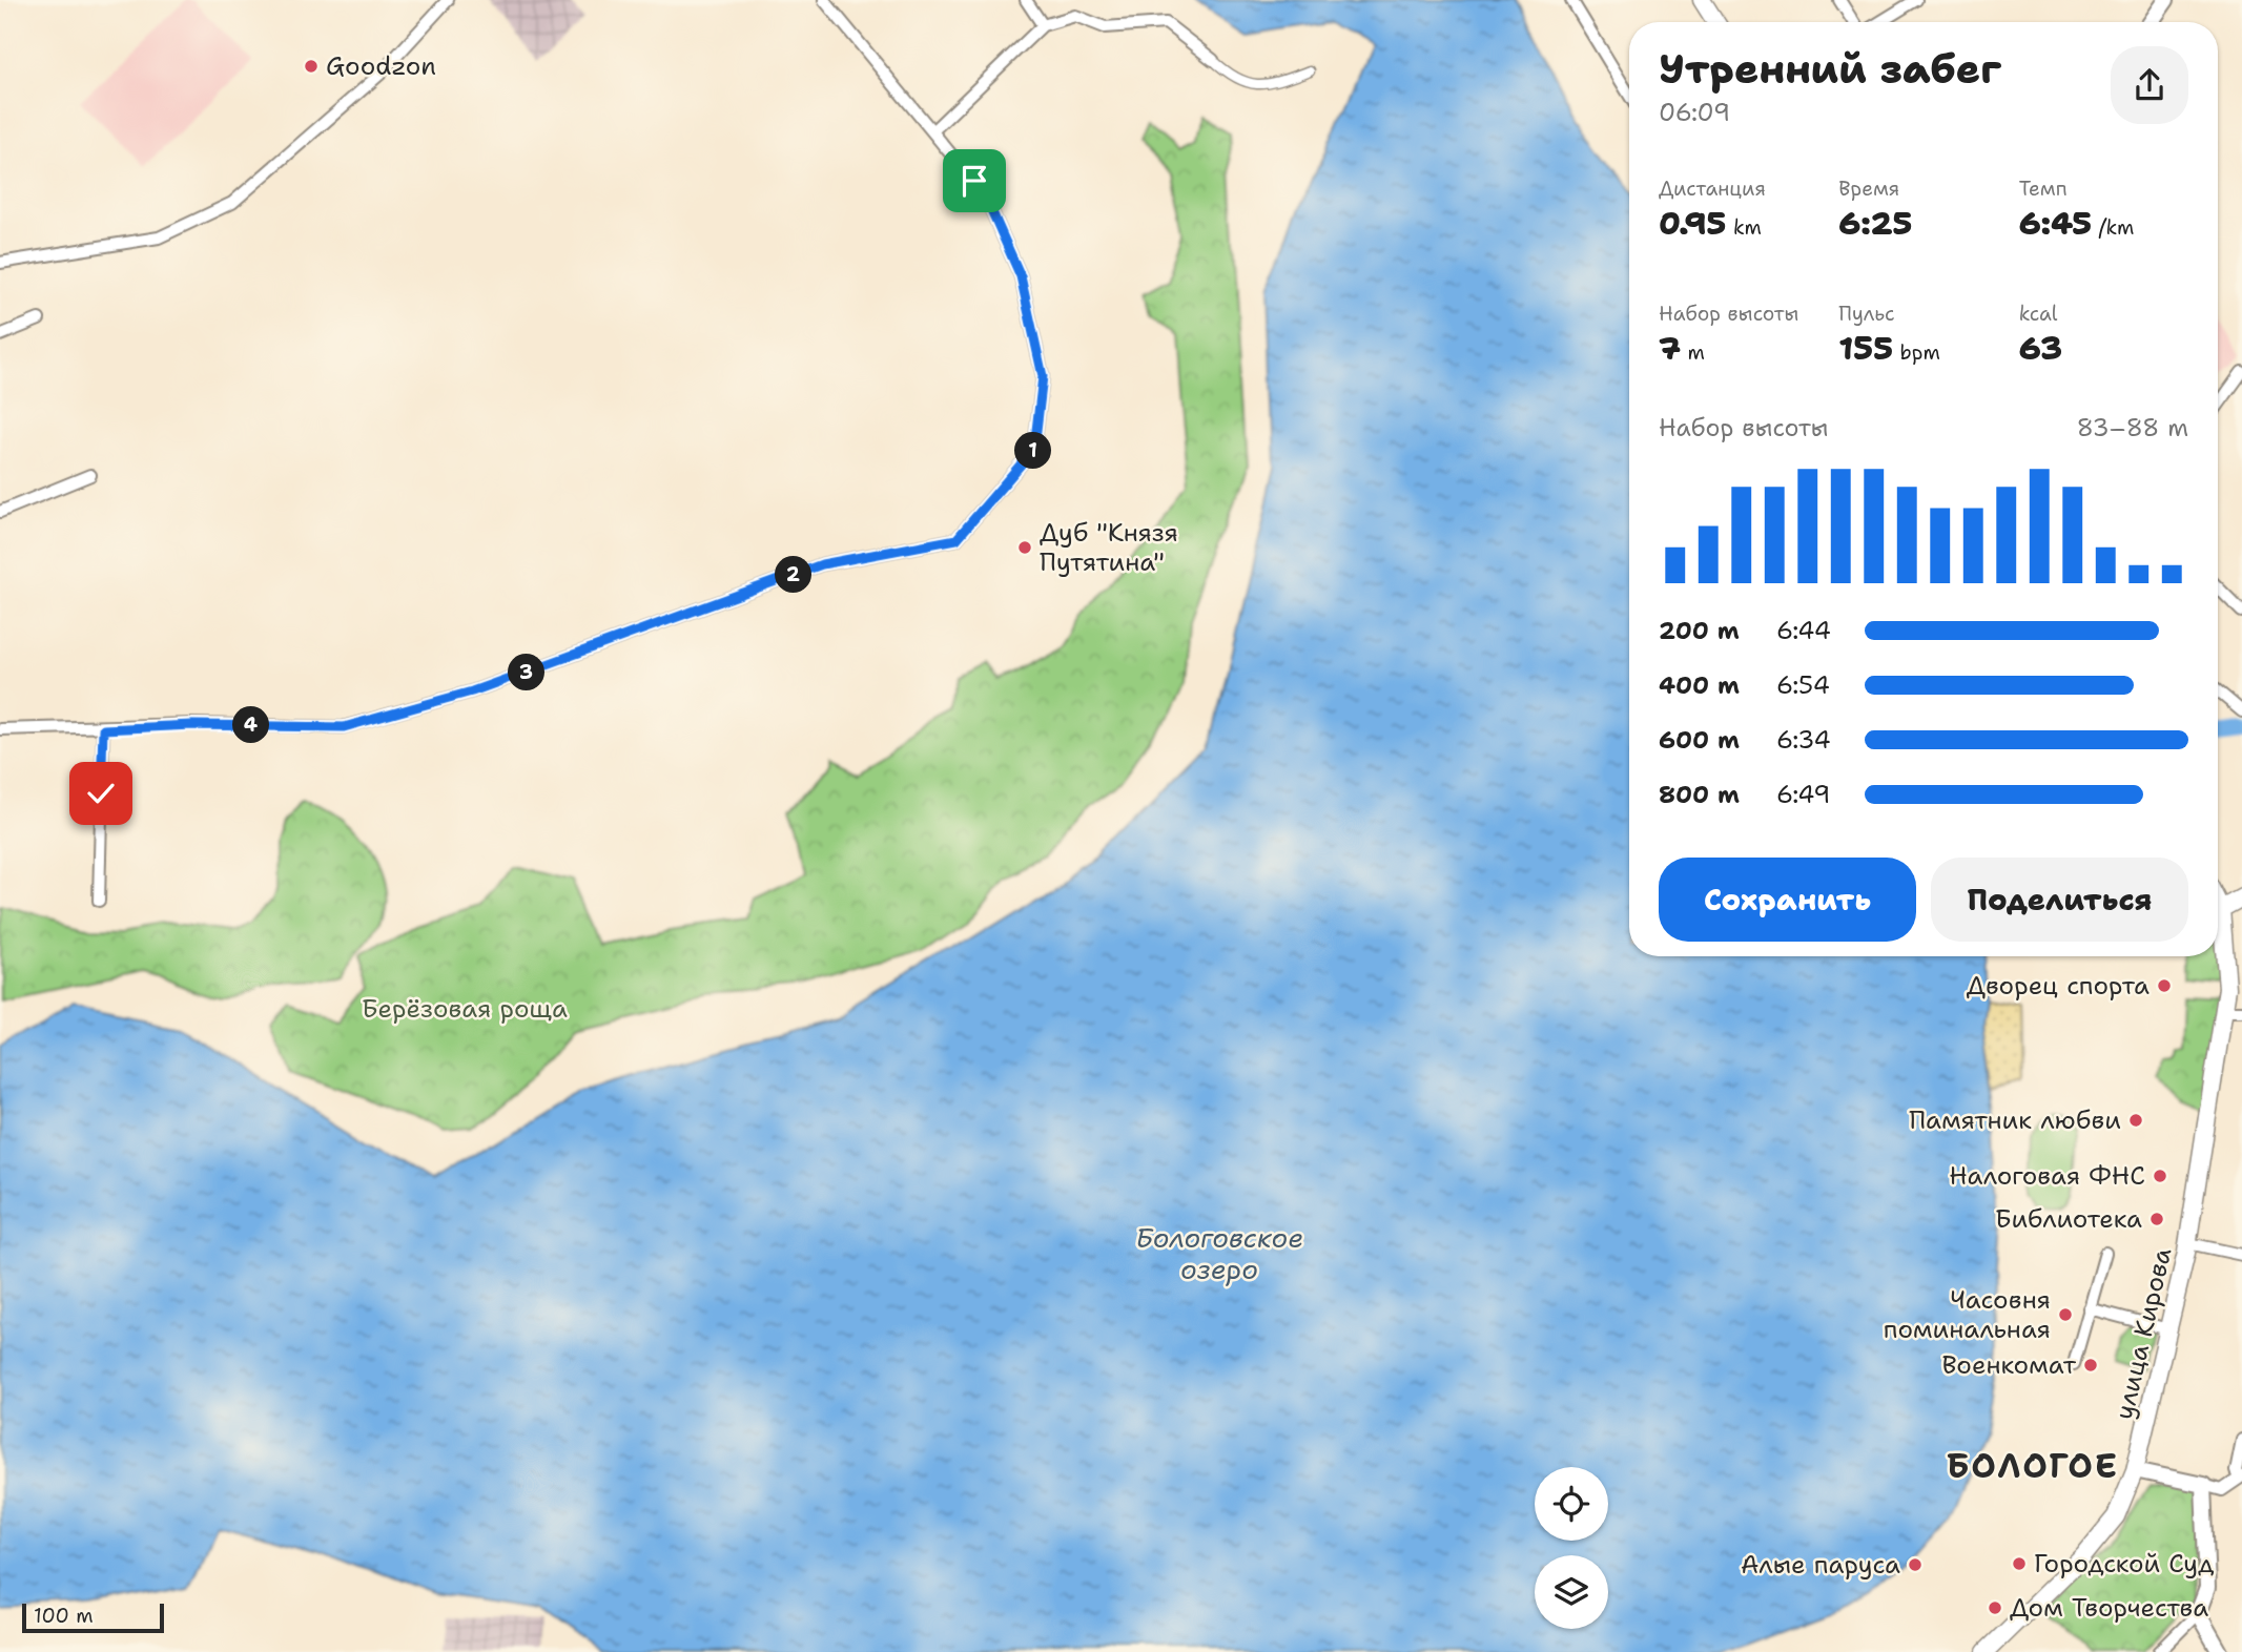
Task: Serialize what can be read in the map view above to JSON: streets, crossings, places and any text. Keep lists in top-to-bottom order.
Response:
{
  "streets": {
    "main road": ["улица Кирова"]
  },
  "districts": ["БОЛОГОЕ"],
  "water": ["Бологовское озеро"],
  "parks": ["Берёзовая роща"],
  "places": [
    "Goodzon",
    "Дуб \"Князя Путятина\"",
    "Дворец спорта",
    "Памятник любви",
    "Налоговая ФНС",
    "Библиотека",
    "Часовня поминальная",
    "Военкомат",
    "Городской Суд",
    "Алые паруса",
    "Дом Творчества"
  ],
  "scale_bar": "100 m",
  "page": {
    "heading": ["Утренний забег", "06:09"],
    "stats": [
      ["Дистанция", "0.95 km"],
      ["Время", "6:25"],
      ["Темп", "6:45 /km"],
      ["Набор высоты", "7 m"],
      ["Пульс", "155 bpm"],
      ["kcal", "63"]
    ],
    "chart": ["Набор высоты", "83–88 m"],
    "pins": [
      "1",
      "2",
      "3",
      "4"
    ],
    "list": [
      {
        "name": "200 m",
        "note": "6:44"
      },
      {
        "name": "400 m",
        "note": "6:54"
      },
      {
        "name": "600 m",
        "note": "6:34"
      },
      {
        "name": "800 m",
        "note": "6:49"
      }
    ],
    "buttons": ["Сохранить", "Поделиться"],
    "scale": "100 m"
  }
}
